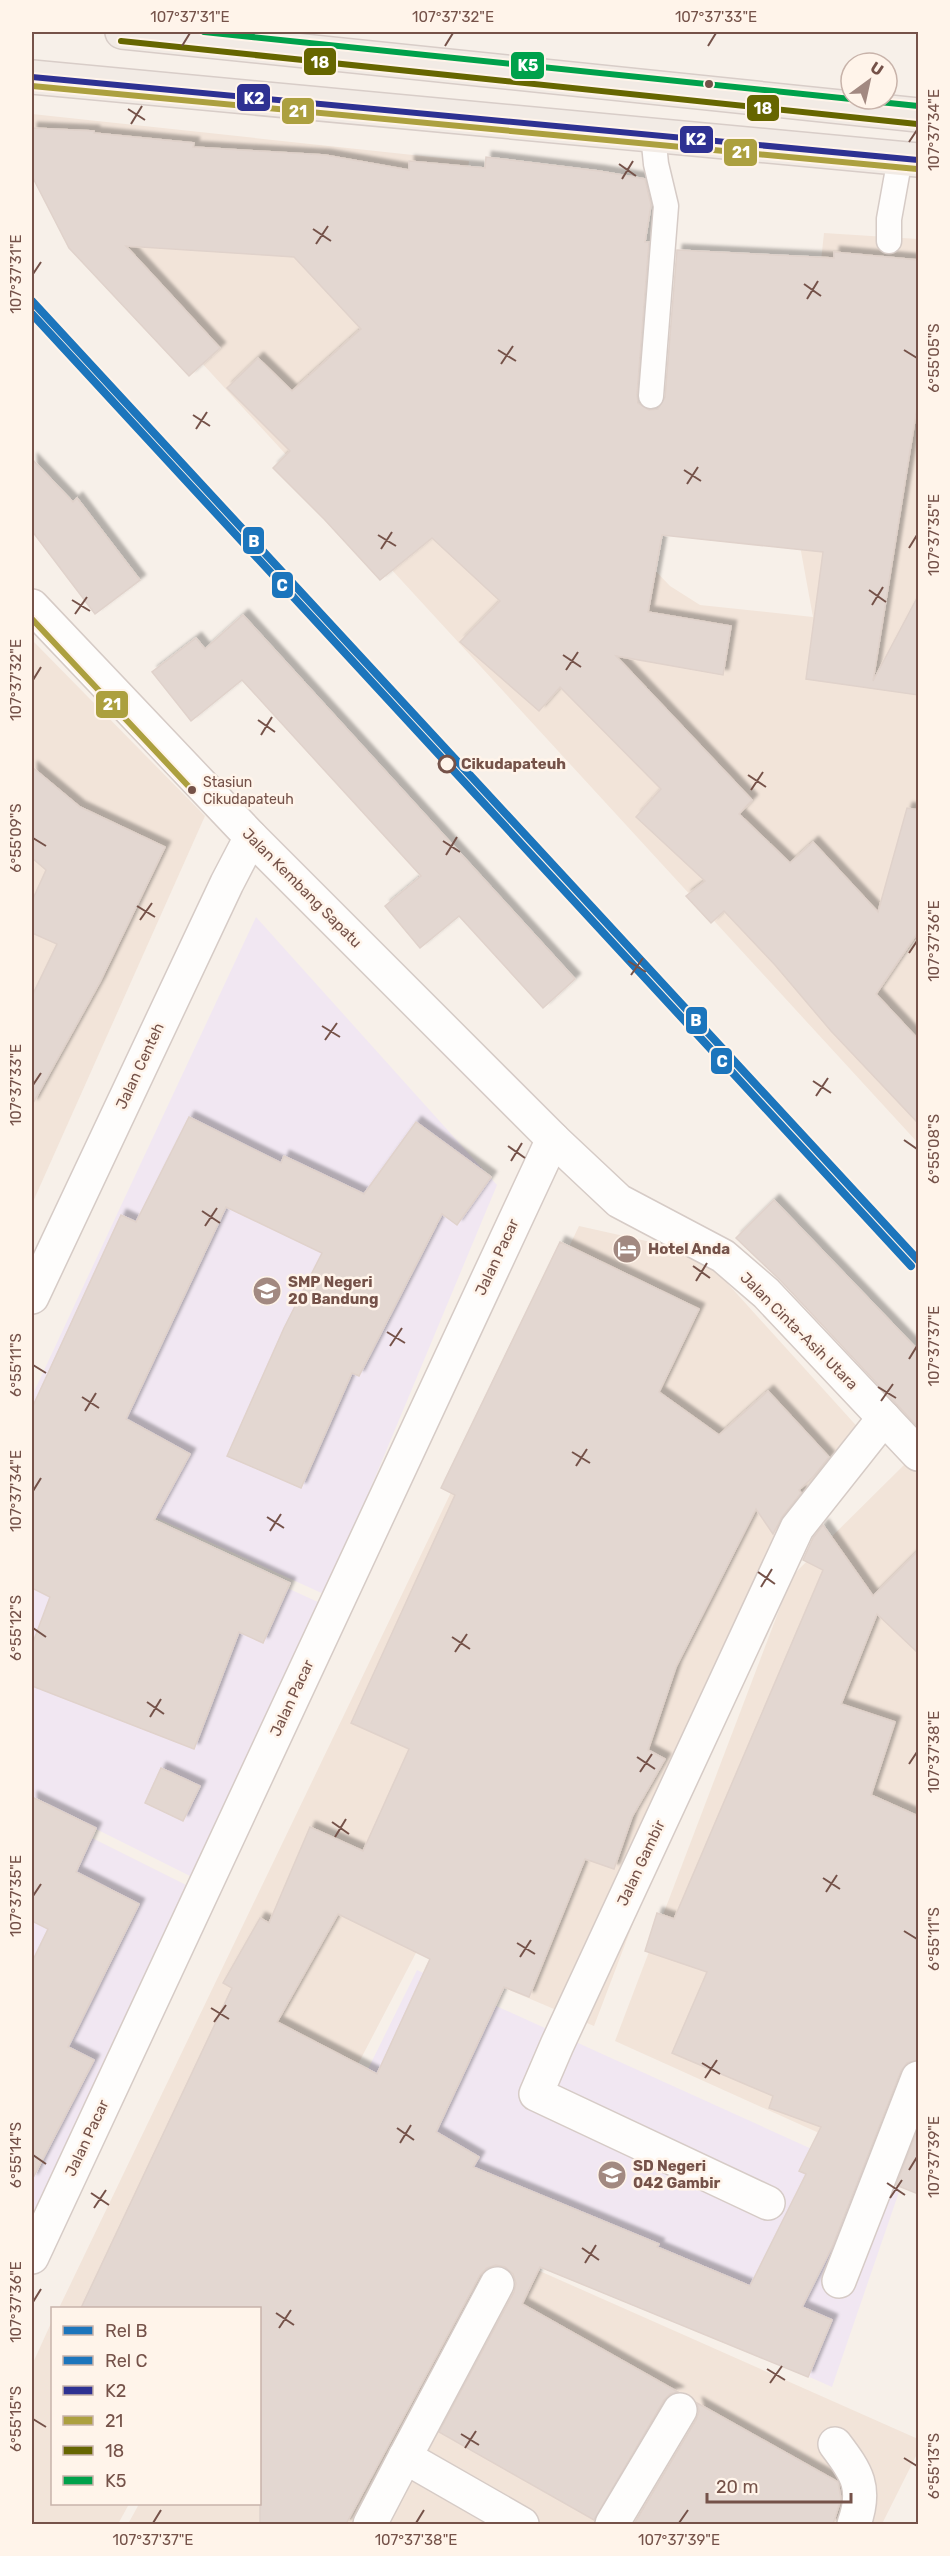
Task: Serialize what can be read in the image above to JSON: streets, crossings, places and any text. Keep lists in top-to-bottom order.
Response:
{
  "streets": {
    "street": [
      "Jalan Kembang Sapatu",
      "Jalan Centeh",
      "Jalan Pacar",
      "Jalan Cinta-Asih Utara",
      "Jalan Gambir"
    ]
  },
  "crossings": [
    ["Jalan Kembang Sapatu", "Jalan Centeh"],
    ["Jalan Kembang Sapatu", "Jalan Pacar"],
    ["Jalan Kembang Sapatu", "Jalan Cinta-Asih Utara"],
    ["Jalan Pacar", "Jalan Cinta-Asih Utara"],
    ["Jalan Cinta-Asih Utara", "Jalan Gambir"]
  ],
  "places": {
    "other": ["Cikudapateuh", "Stasiun Cikudapateuh"],
    "hotel": ["Hotel Anda"],
    "school or university": ["SMP Negeri 20 Bandung", "SD Negeri 042 Gambir"]
  },
  "lines": [
    "transit line K5",
    "transit line 18",
    "transit line K2",
    "transit line 21",
    "rail line B",
    "rail line C"
  ],
  "legend": [
    "Rel B",
    "Rel C",
    "K2",
    "21",
    "18",
    "K5"
  ],
  "scale_bar": "20 m",
  "north": "top right",
  "coordinates": [
    "107°37'31\"E",
    "107°37'32\"E",
    "107°37'33\"E",
    "107°37'34\"E",
    "6°55'05\"S",
    "107°37'35\"E",
    "6°55'09\"S",
    "107°37'36\"E",
    "6°55'08\"S",
    "107°37'37\"E",
    "6°55'11\"S",
    "6°55'12\"S",
    "107°37'38\"E",
    "6°55'14\"S",
    "107°37'39\"E",
    "6°55'15\"S",
    "6°55'13\"S"
  ]
}
